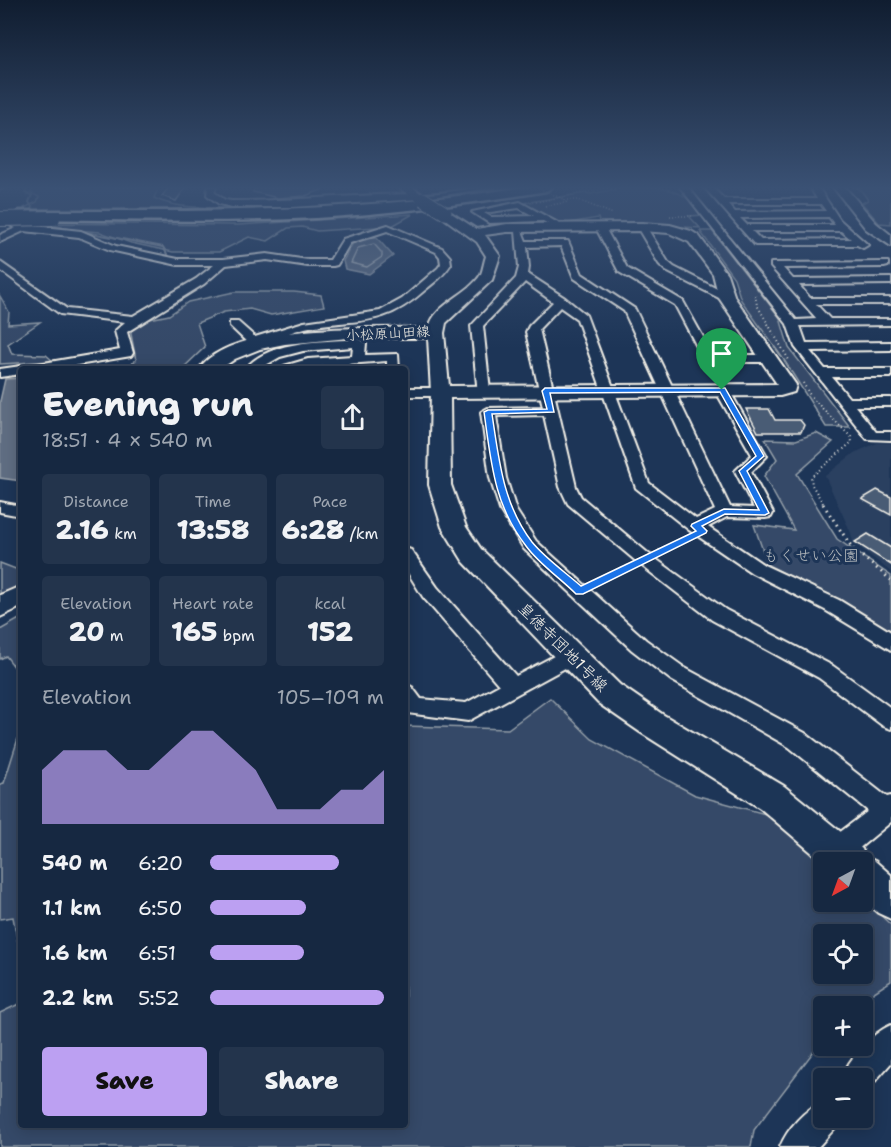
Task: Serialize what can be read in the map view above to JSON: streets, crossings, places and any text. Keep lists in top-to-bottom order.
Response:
{
  "streets": {
    "street": ["小松原山田線", "皇徳寺団地1号線"]
  },
  "crossings": [
    ["小松原山田線", "皇徳寺団地1号線"]
  ],
  "parks": ["もくせい公園"],
  "north": "bottom left",
  "page": {
    "heading": ["Evening run", "18:51 · 4 × 540 m"],
    "stats": [
      ["Distance", "2.16 km"],
      ["Time", "13:58"],
      ["Pace", "6:28 /km"],
      ["Elevation", "20 m"],
      ["Heart rate", "165 bpm"],
      ["kcal", "152"]
    ],
    "chart": ["Elevation", "105–109 m"],
    "list": [
      {
        "name": "540 m",
        "note": "6:20"
      },
      {
        "name": "1.1 km",
        "note": "6:50"
      },
      {
        "name": "1.6 km",
        "note": "6:51"
      },
      {
        "name": "2.2 km",
        "note": "5:52"
      }
    ],
    "map_buttons": ["+", "−"],
    "buttons": ["Save", "Share"]
  }
}
